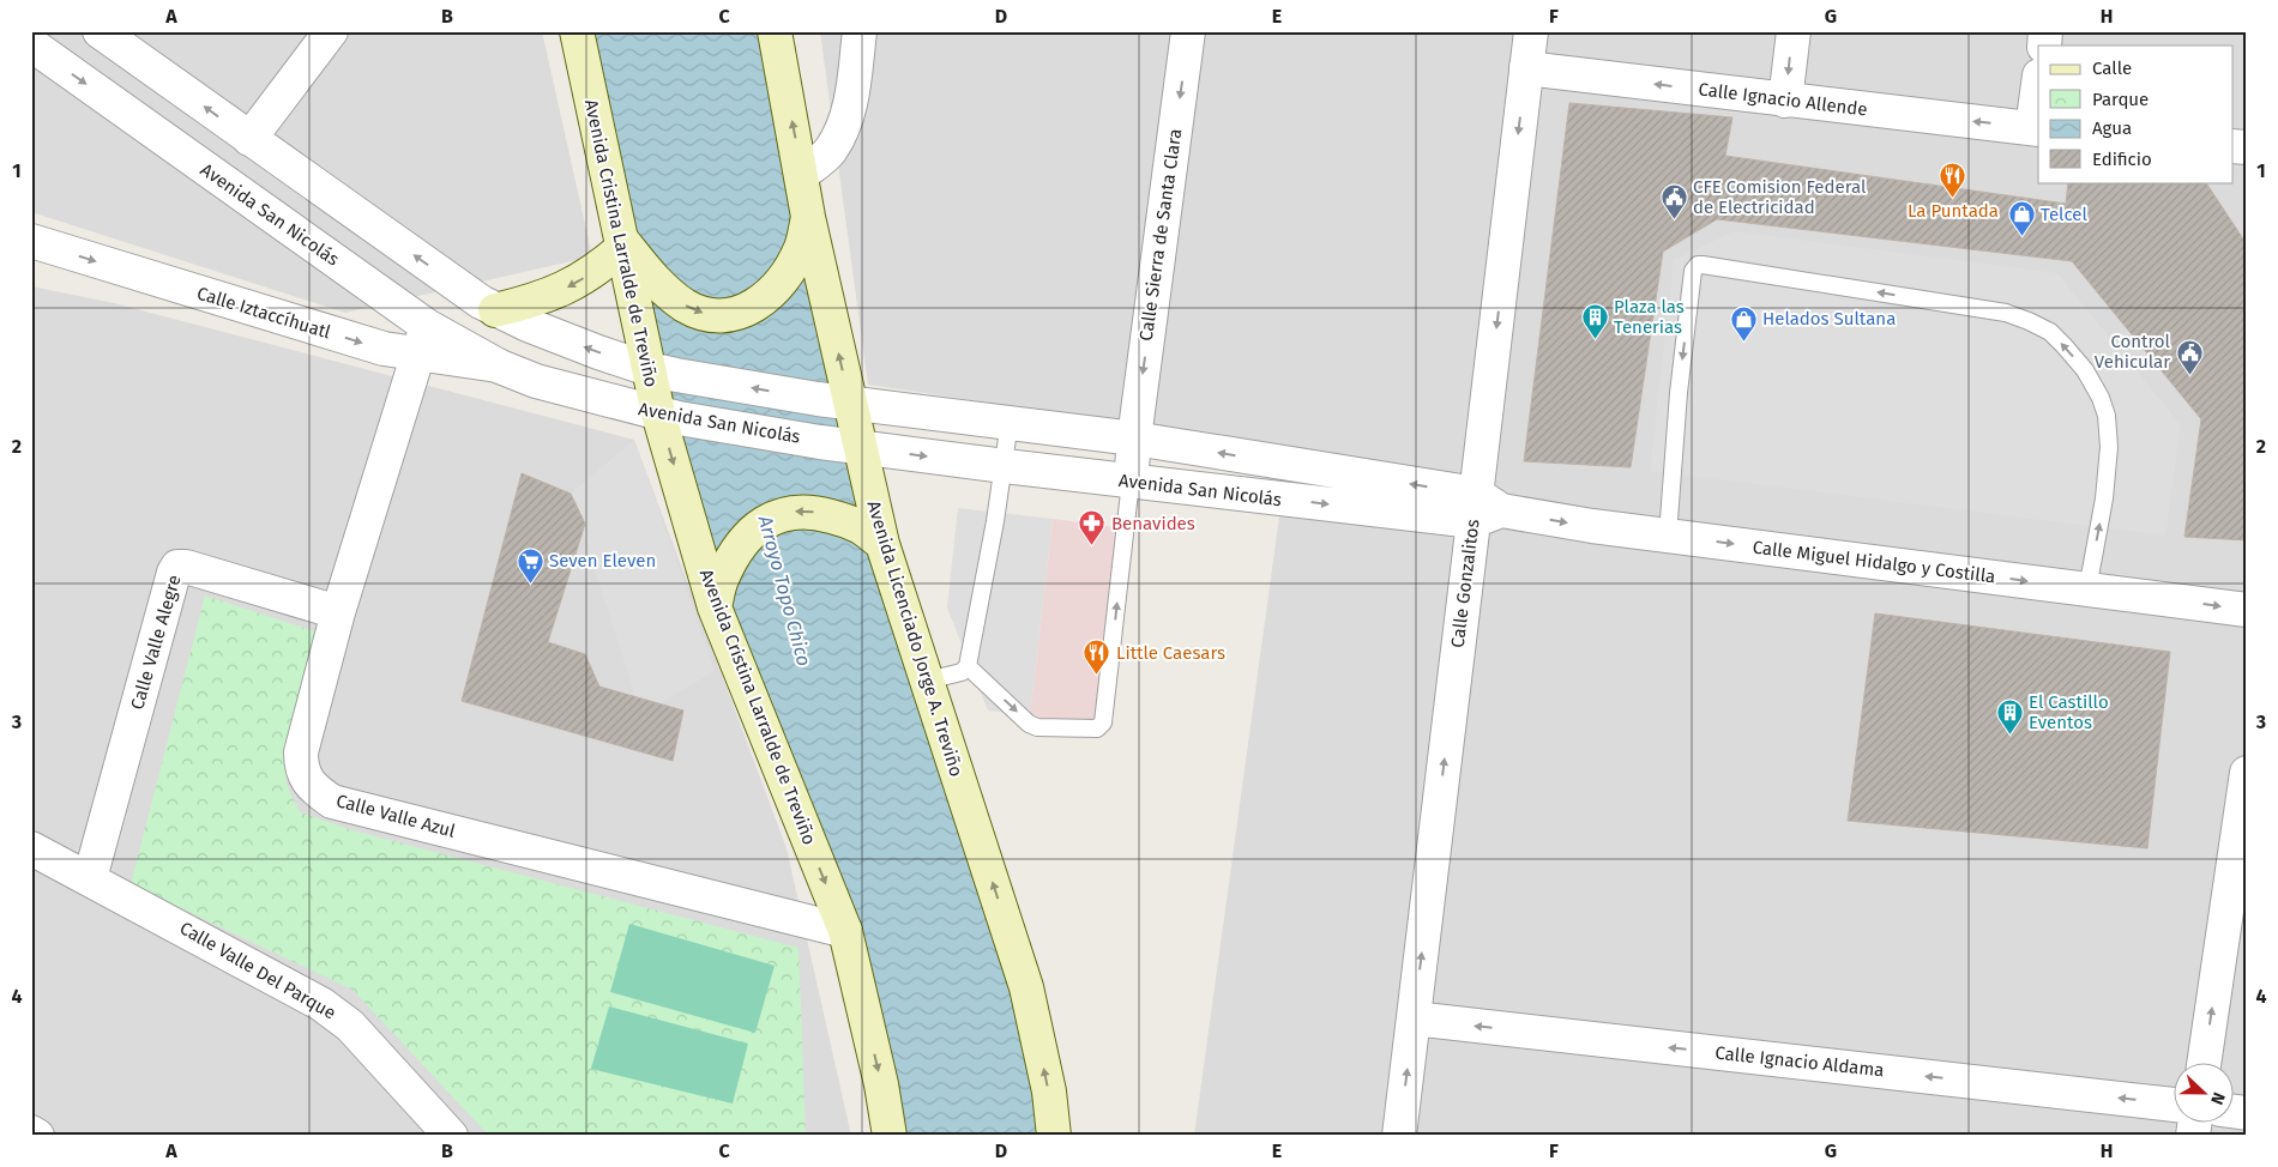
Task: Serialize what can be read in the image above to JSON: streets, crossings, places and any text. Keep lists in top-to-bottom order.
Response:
{
  "streets": {
    "main road": ["Avenida Cristina Larralde de Treviño", "Avenida Licenciado Jorge A. Treviño"],
    "street": [
      "Calle Ignacio Allende",
      "Avenida San Nicolás",
      "Calle Sierra de Santa Clara",
      "Calle Iztaccíhuatl",
      "Calle Miguel Hidalgo y Costilla",
      "Calle Gonzalitos",
      "Calle Valle Alegre",
      "Calle Valle Azul",
      "Calle Valle Del Parque",
      "Calle Ignacio Aldama"
    ]
  },
  "crossings": [
    ["Calle Ignacio Allende", "Calle Gonzalitos"],
    ["Avenida San Nicolás", "Calle Sierra de Santa Clara"],
    ["Avenida San Nicolás", "Avenida Cristina Larralde de Treviño"],
    ["Avenida San Nicolás", "Calle Iztaccíhuatl"],
    ["Avenida San Nicolás", "Calle Miguel Hidalgo y Costilla"],
    ["Avenida San Nicolás", "Calle Gonzalitos"],
    ["Avenida San Nicolás", "Avenida Licenciado Jorge A. Treviño"],
    ["Avenida San Nicolás", "Calle Valle Azul"],
    ["Avenida Cristina Larralde de Treviño", "Calle Valle Azul"],
    ["Calle Iztaccíhuatl", "Calle Valle Azul"],
    ["Calle Miguel Hidalgo y Costilla", "Calle Gonzalitos"],
    ["Calle Gonzalitos", "Calle Ignacio Aldama"],
    ["Calle Valle Alegre", "Calle Valle Azul"],
    ["Calle Valle Alegre", "Calle Valle Del Parque"]
  ],
  "one_way": [
    "Calle Ignacio Allende",
    "Calle Sierra de Santa Clara",
    "Avenida Cristina Larralde de Treviño",
    "Calle Iztaccíhuatl",
    "Calle Miguel Hidalgo y Costilla",
    "Avenida Licenciado Jorge A. Treviño",
    "Calle Ignacio Aldama"
  ],
  "water": ["Arroyo Topo Chico"],
  "places": {
    "restaurant": ["La Puntada", "Little Caesars"],
    "public building": ["CFE Comision Federal de Electricidad", "Control Vehicular"],
    "shop": ["Telcel", "Helados Sultana"],
    "building": ["Plaza las Tenerias", "El Castillo Eventos"],
    "pharmacy": ["Benavides"],
    "supermarket": ["Seven Eleven"]
  },
  "legend": [
    "Calle",
    "Parque",
    "Agua",
    "Edificio"
  ],
  "north": "right",
  "grid": {
    "columns": [
      "A",
      "B",
      "C",
      "D",
      "E",
      "F",
      "G",
      "H"
    ],
    "rows": [
      "1",
      "2",
      "3",
      "4"
    ]
  }
}
